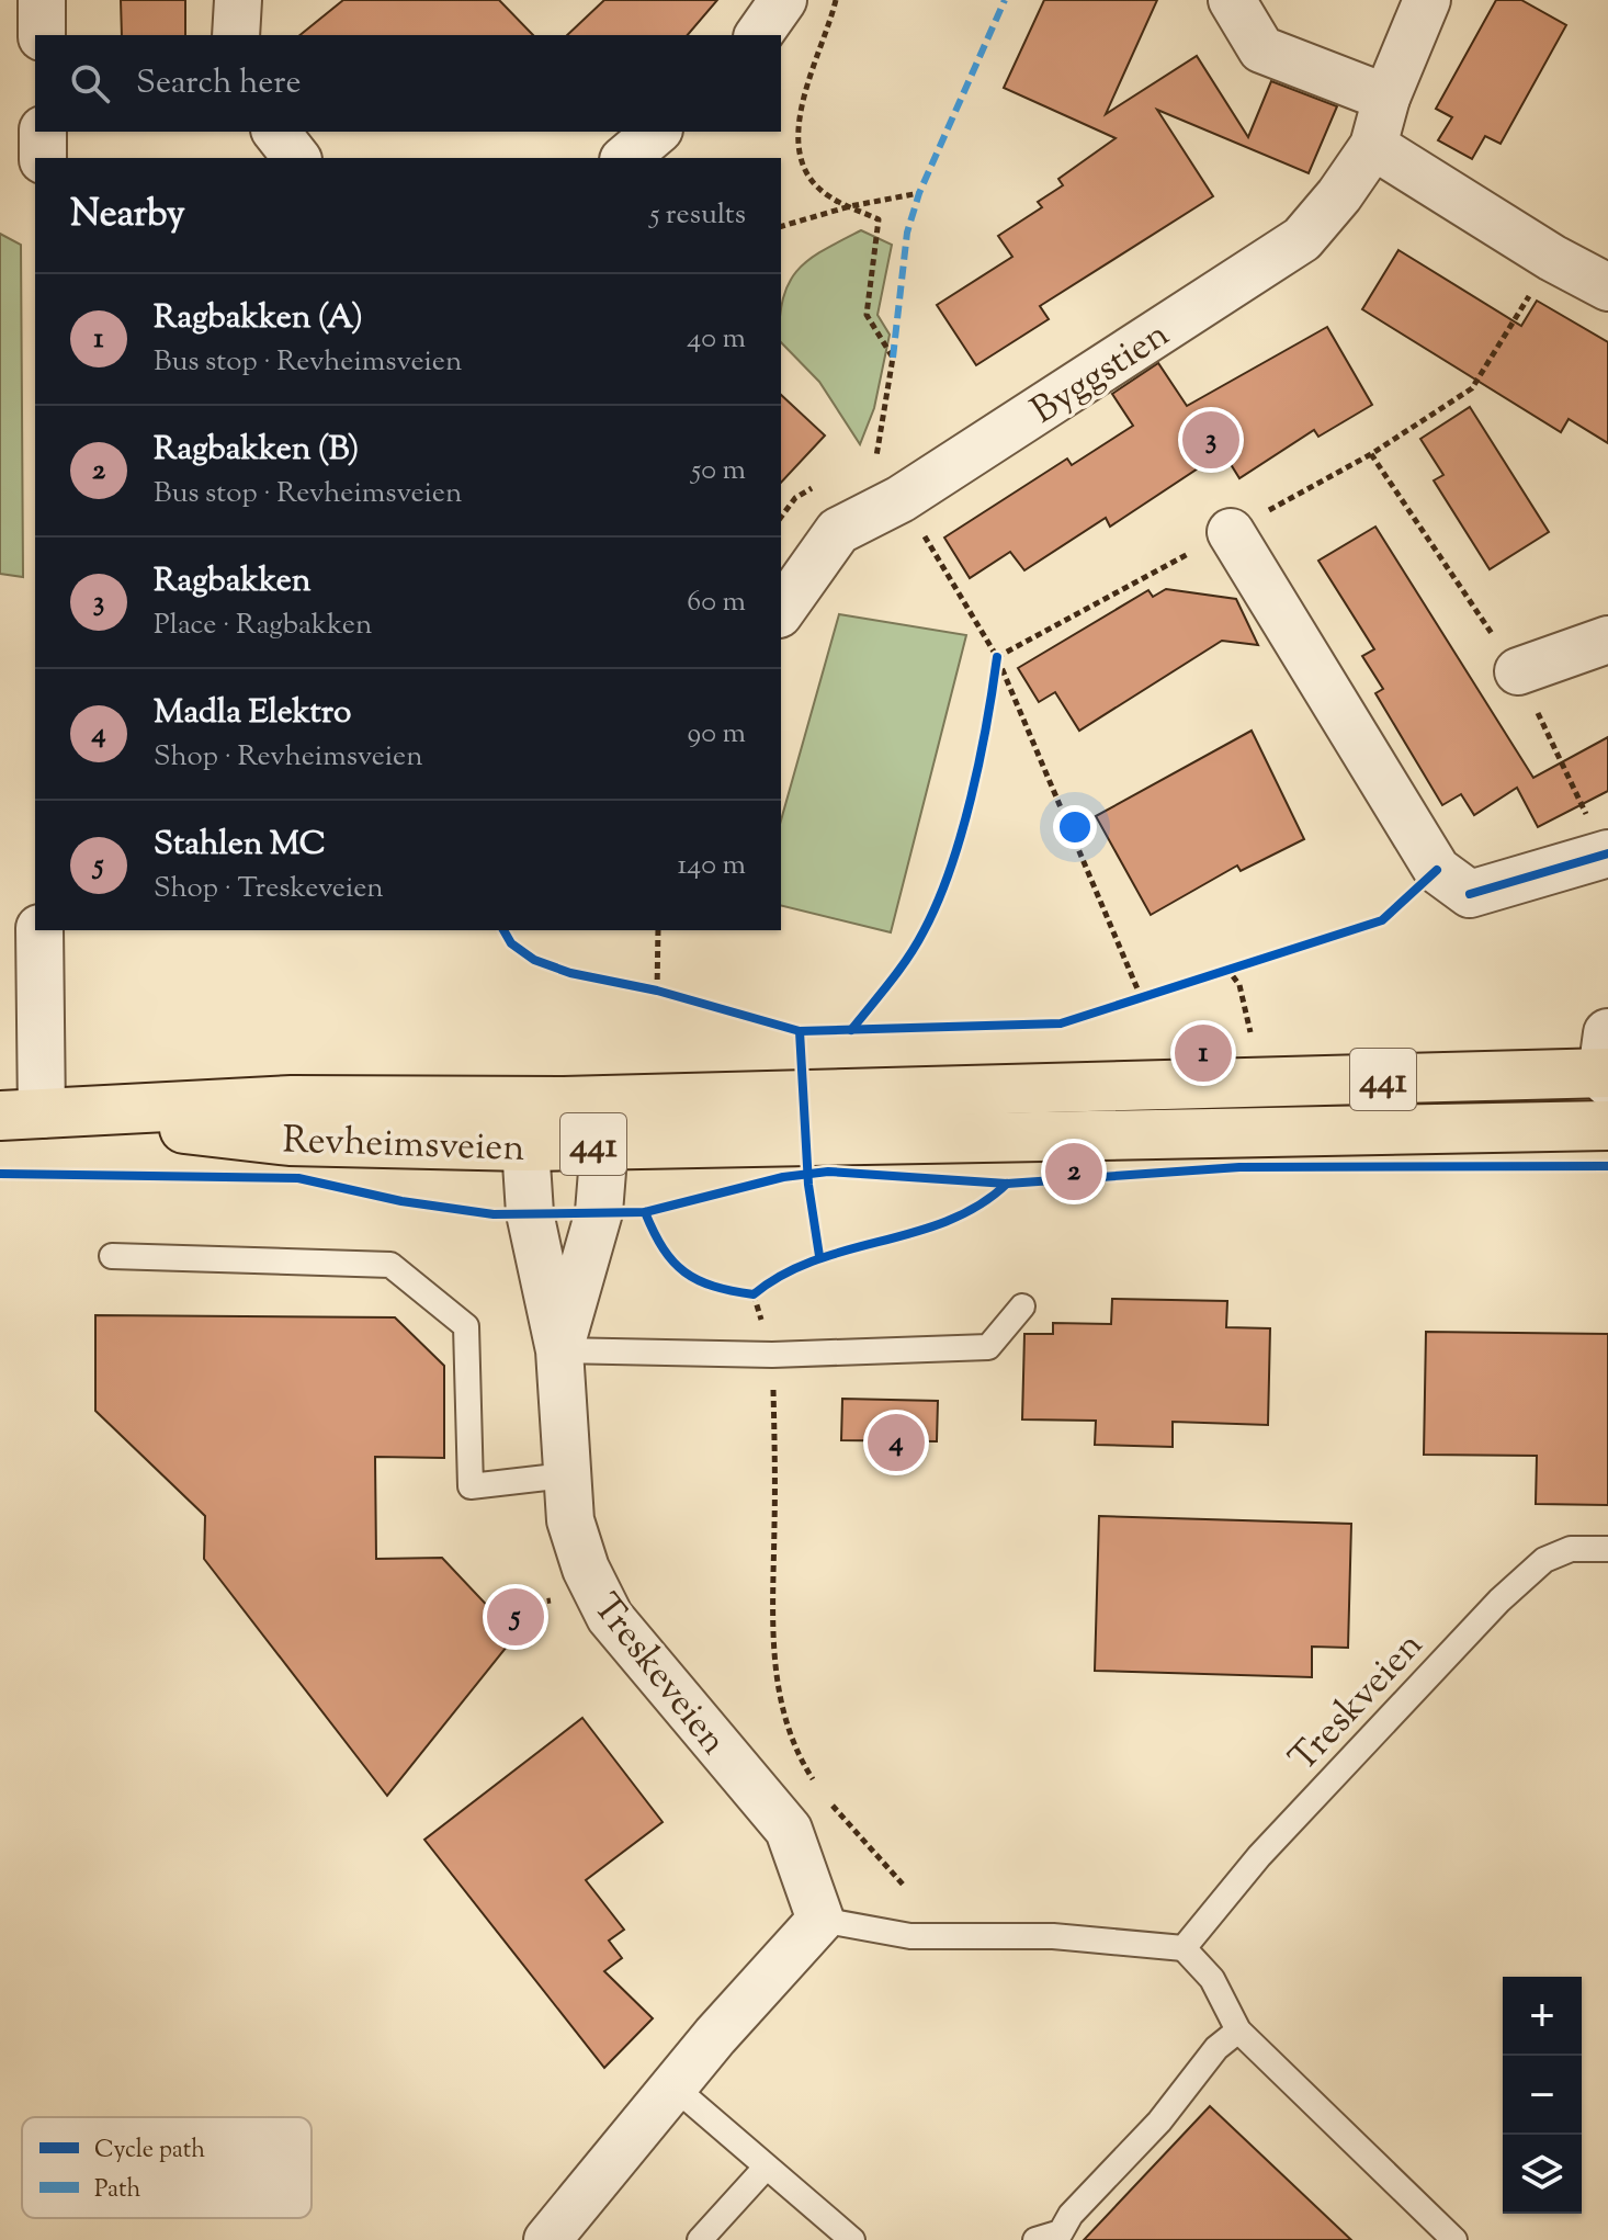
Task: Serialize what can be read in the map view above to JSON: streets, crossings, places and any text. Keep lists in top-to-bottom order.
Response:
{
  "streets": {
    "main road": ["441", "Revheimsveien"],
    "street": ["Byggstien", "Treskeveien"],
    "lane": ["Treskveien"]
  },
  "crossings": [
    ["Revheimsveien", "Treskeveien"]
  ],
  "legend": ["Cycle path", "Path"],
  "page": {
    "search": "Search here",
    "heading": ["Nearby", "5 results"],
    "list": [
      {
        "mark": "1",
        "name": "Ragbakken (A)",
        "note": "Bus stop · Revheimsveien",
        "value": "40 m"
      },
      {
        "mark": "2",
        "name": "Ragbakken (B)",
        "note": "Bus stop · Revheimsveien",
        "value": "50 m"
      },
      {
        "mark": "3",
        "name": "Ragbakken",
        "note": "Place · Ragbakken",
        "value": "60 m"
      },
      {
        "mark": "4",
        "name": "Madla Elektro",
        "note": "Shop · Revheimsveien",
        "value": "90 m"
      },
      {
        "mark": "5",
        "name": "Stahlen MC",
        "note": "Shop · Treskeveien",
        "value": "140 m"
      }
    ],
    "pins": [
      "3",
      "1",
      "2",
      "4",
      "5"
    ],
    "map_buttons": ["+", "−"]
  }
}
